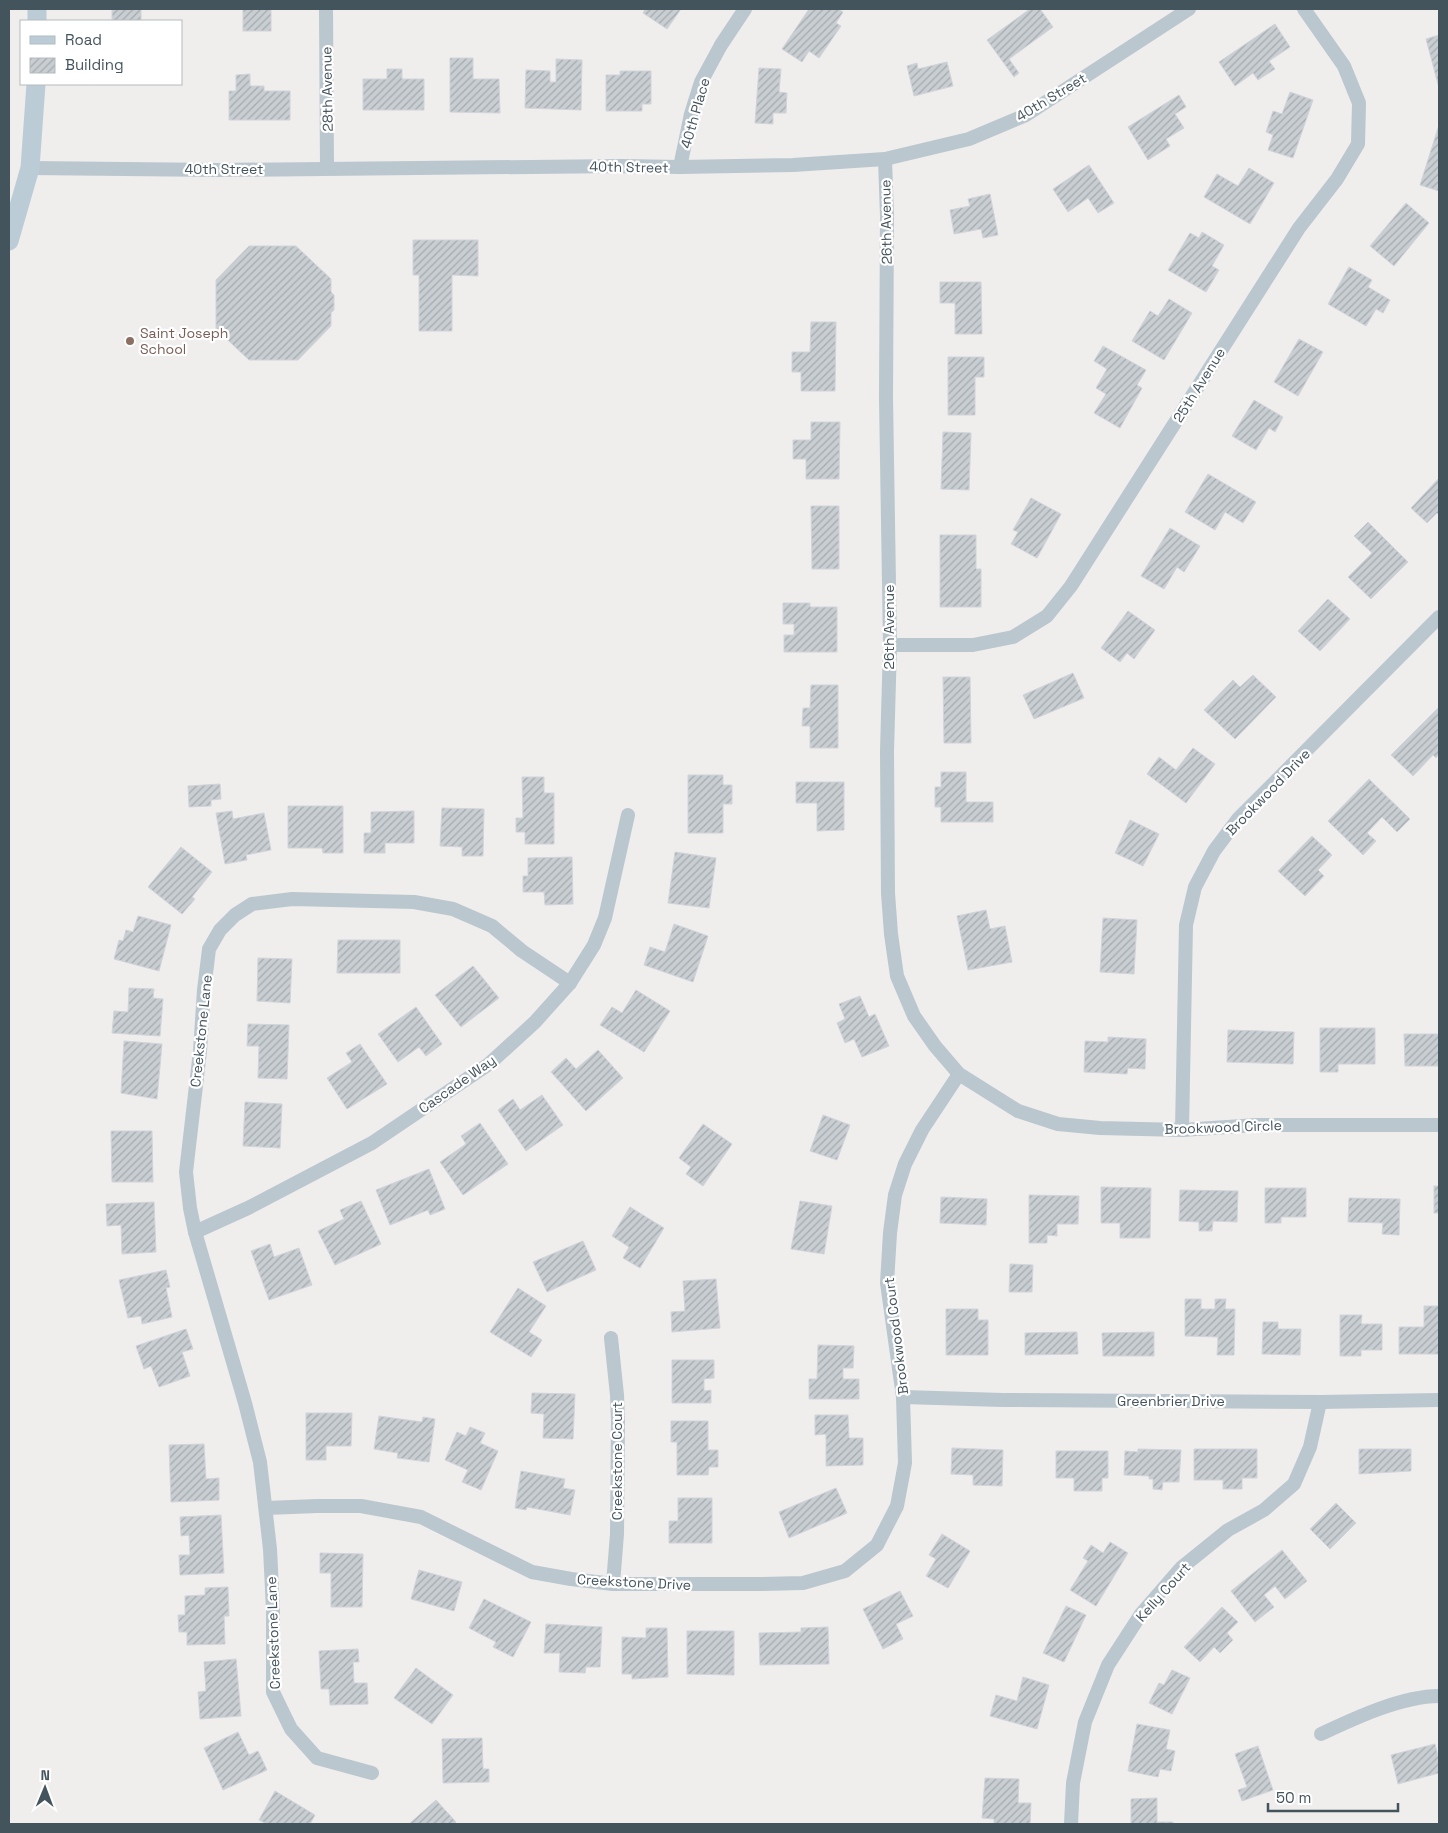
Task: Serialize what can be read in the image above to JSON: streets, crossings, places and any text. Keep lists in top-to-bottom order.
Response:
{
  "streets": {
    "street": [
      "28th Avenue",
      "40th Street",
      "40th Place",
      "26th Avenue",
      "25th Avenue",
      "Brookwood Drive",
      "Creekstone Lane",
      "Cascade Way",
      "Brookwood Circle",
      "Brookwood Court",
      "Greenbrier Drive",
      "Creekstone Court",
      "Creekstone Drive",
      "Kelly Court"
    ]
  },
  "crossings": [
    ["28th Avenue", "40th Street"],
    ["40th Street", "40th Place"],
    ["40th Street", "26th Avenue"],
    ["26th Avenue", "25th Avenue"],
    ["26th Avenue", "Brookwood Circle"],
    ["26th Avenue", "Brookwood Court"],
    ["Brookwood Drive", "Brookwood Circle"],
    ["Creekstone Lane", "Cascade Way"],
    ["Creekstone Lane", "Creekstone Drive"],
    ["Brookwood Circle", "Brookwood Court"],
    ["Brookwood Court", "Greenbrier Drive"],
    ["Brookwood Court", "Creekstone Drive"],
    ["Greenbrier Drive", "Kelly Court"],
    ["Creekstone Court", "Creekstone Drive"]
  ],
  "places": ["Saint Joseph School"],
  "legend": ["Road", "Building"],
  "scale_bar": "50 m",
  "north": "top"
}
